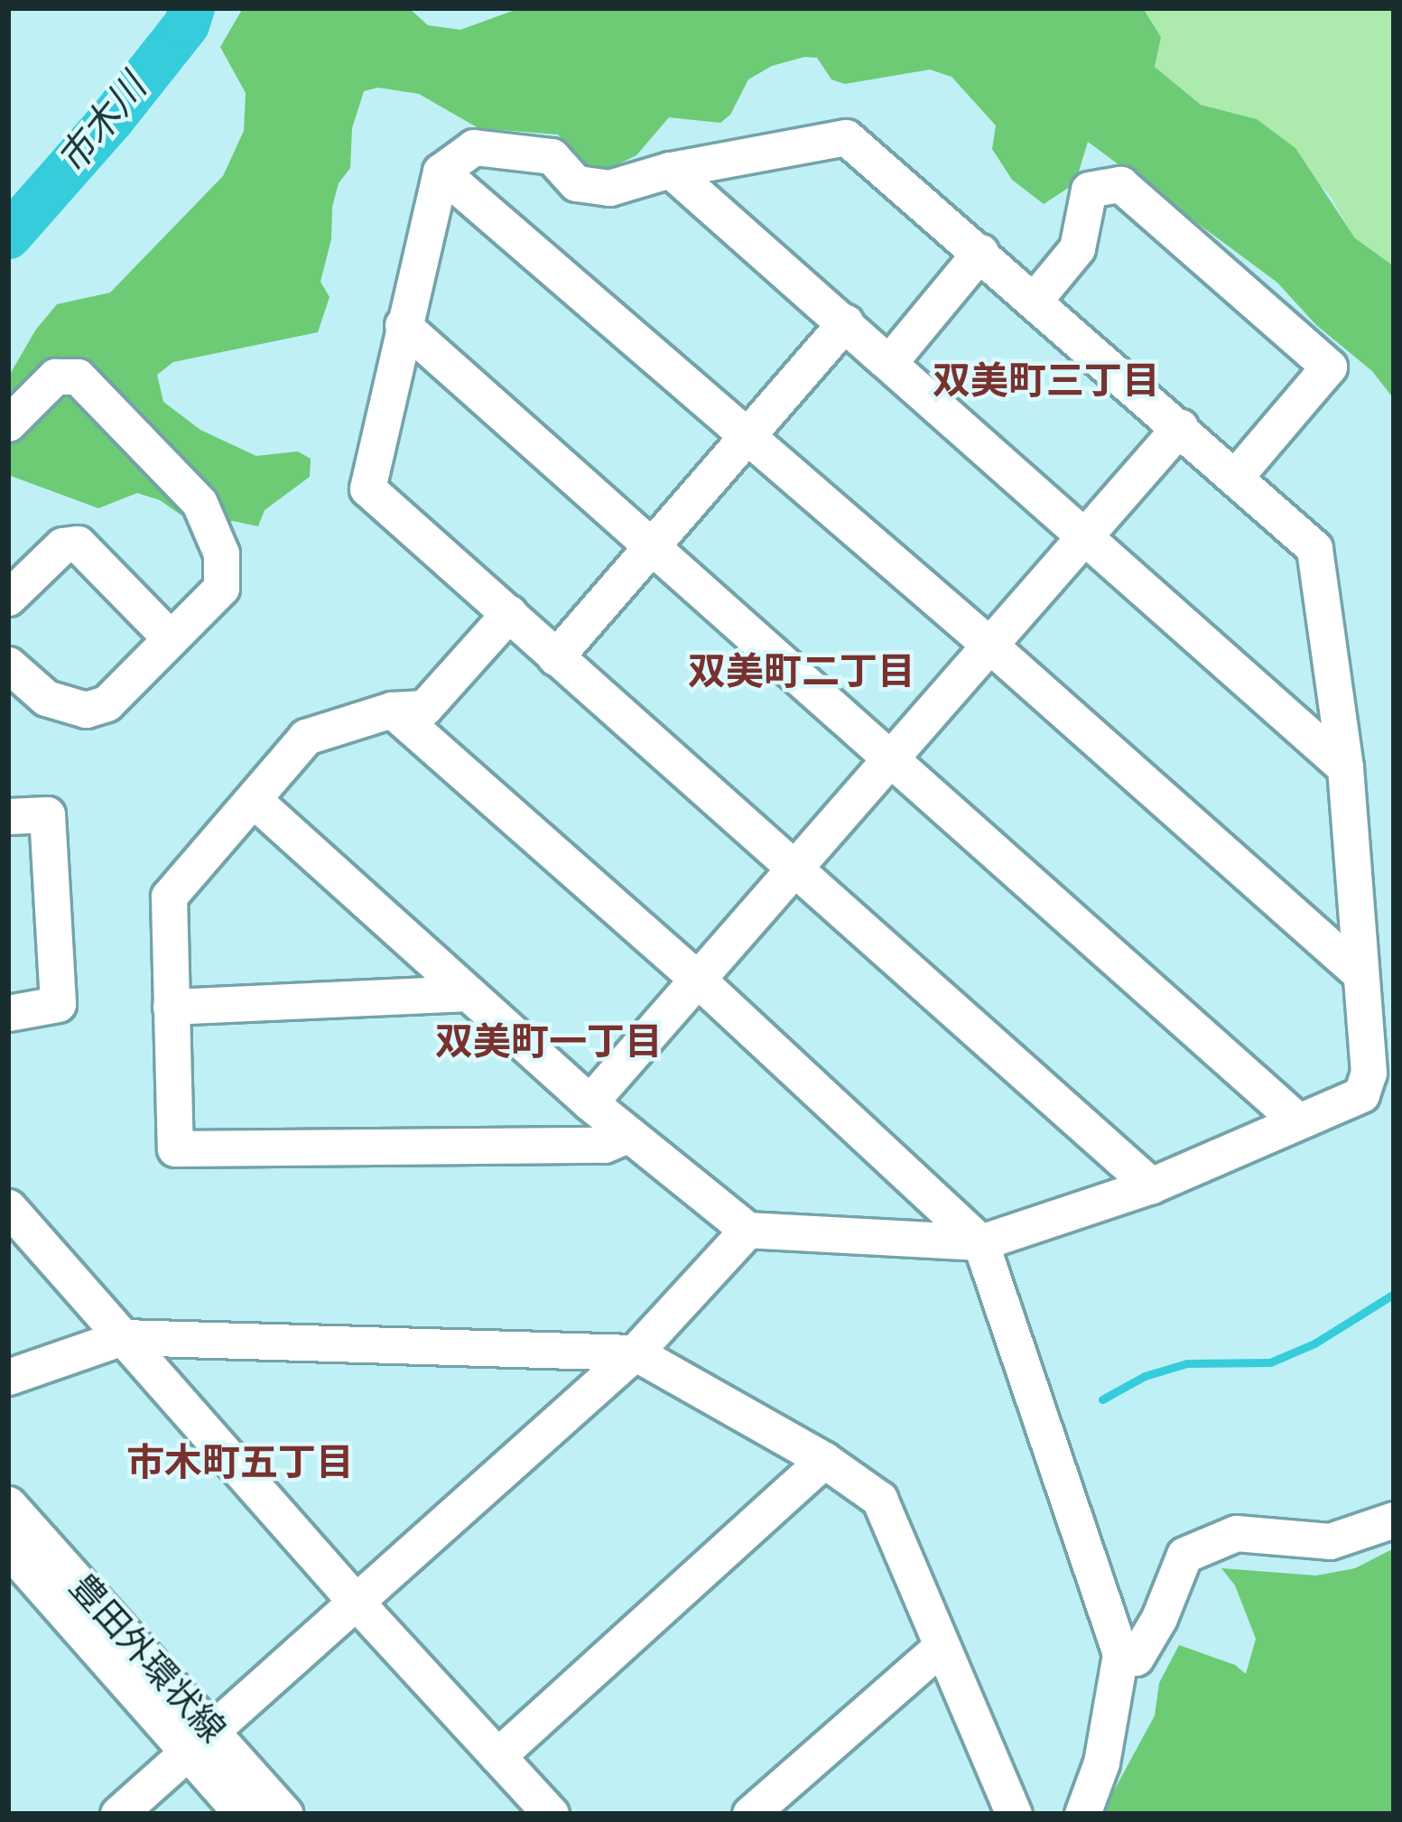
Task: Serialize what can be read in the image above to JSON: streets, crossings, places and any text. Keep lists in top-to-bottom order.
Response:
{
  "streets": {
    "street": ["豊田外環状線"]
  },
  "districts": [
    "双美町三丁目",
    "双美町二丁目",
    "双美町一丁目",
    "市木町五丁目"
  ],
  "water": ["市木川"]
}
